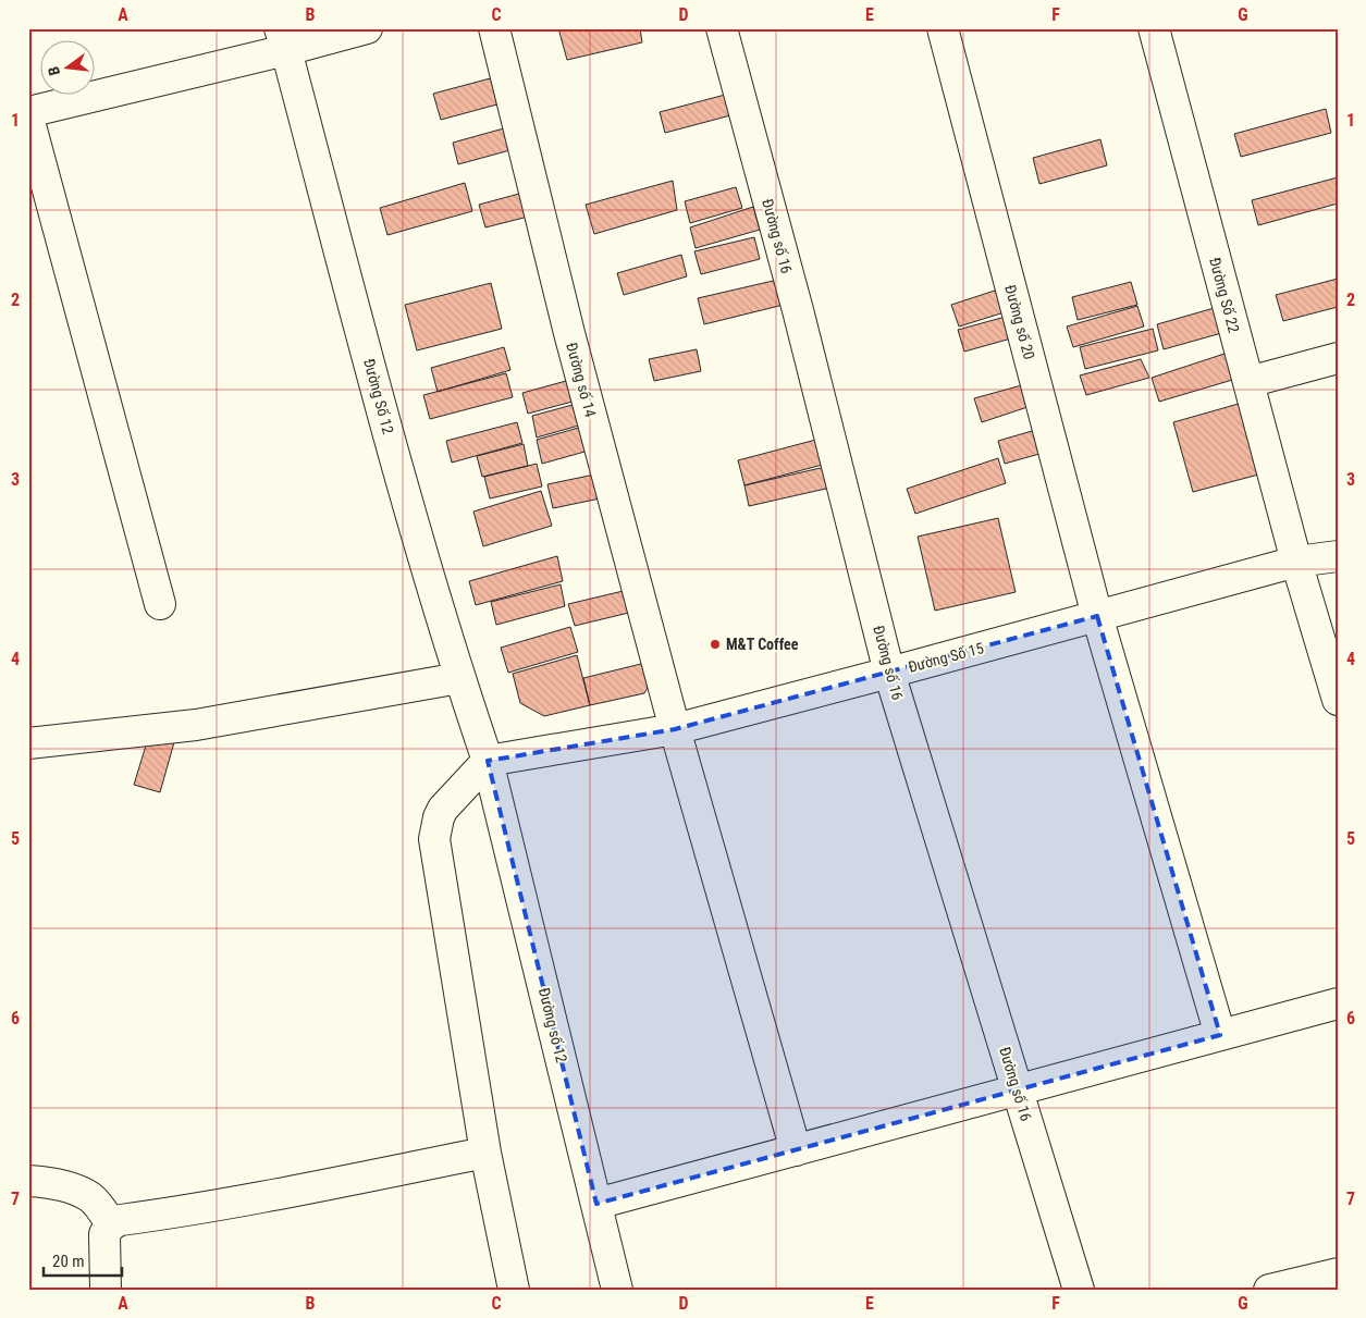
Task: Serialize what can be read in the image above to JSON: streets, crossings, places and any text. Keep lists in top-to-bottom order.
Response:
{
  "streets": {
    "street": [
      "Đường số 16",
      "Đường Số 22",
      "Đường số 20",
      "Đường số 14",
      "Đường Số 12",
      "Đường Số 15",
      "Đường số 12"
    ]
  },
  "crossings": [
    ["Đường số 16", "Đường Số 15"],
    ["Đường Số 22", "Đường Số 15"],
    ["Đường số 20", "Đường Số 15"],
    ["Đường số 14", "Đường Số 15"],
    ["Đường Số 12", "Đường Số 15"],
    ["Đường Số 12", "Đường số 12"],
    ["Đường Số 15", "Đường số 12"]
  ],
  "places": ["M&T Coffee"],
  "scale_bar": "20 m",
  "north": "left",
  "grid": {
    "columns": [
      "A",
      "B",
      "C",
      "D",
      "E",
      "F",
      "G"
    ],
    "rows": [
      "1",
      "2",
      "3",
      "4",
      "5",
      "6",
      "7"
    ]
  }
}
